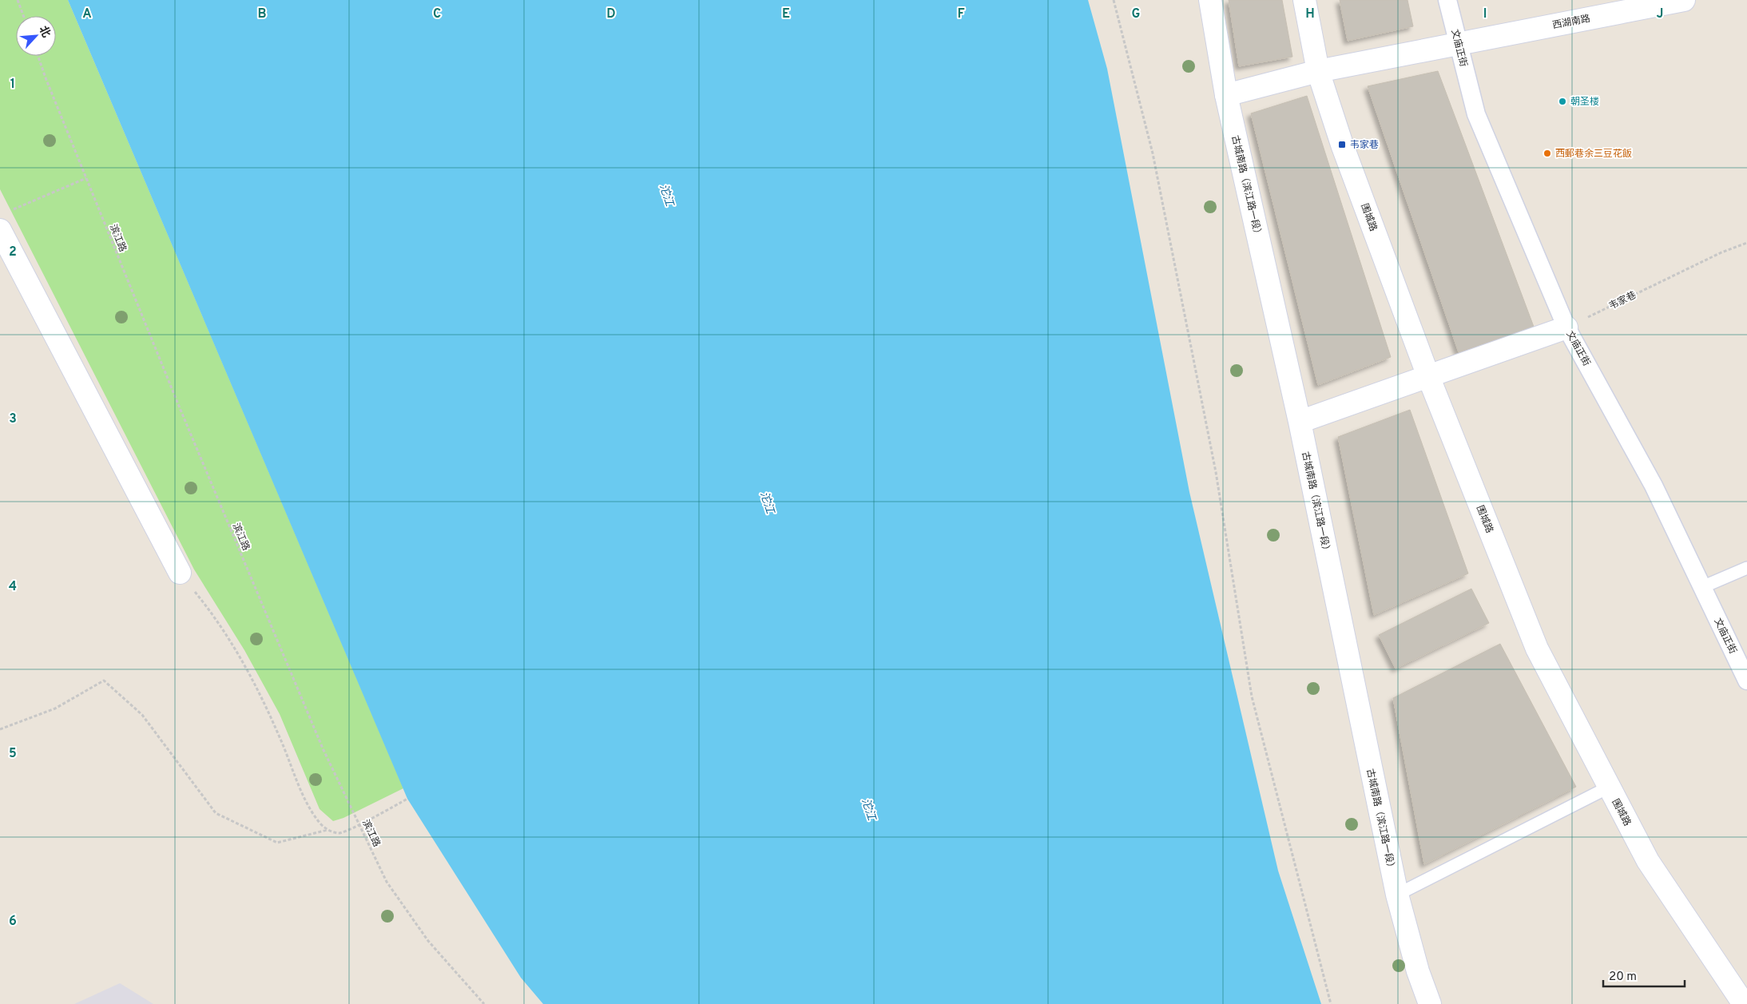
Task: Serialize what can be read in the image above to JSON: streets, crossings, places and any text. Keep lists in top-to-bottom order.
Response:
{
  "streets": {
    "street": [
      "西湖南路",
      "文庙正街",
      "古城南路（滨江路一段）",
      "围城路"
    ],
    "path": ["滨江路", "韦家巷"]
  },
  "crossings": [
    ["西湖南路", "文庙正街"],
    ["西湖南路", "古城南路（滨江路一段）"],
    ["西湖南路", "围城路"],
    ["文庙正街", "韦家巷"]
  ],
  "water": ["沱江"],
  "places": {
    "other": ["朝圣楼", "西郵巷余三豆花飯"],
    "transit": ["韦家巷"]
  },
  "scale_bar": "20 m",
  "north": "top right",
  "grid": {
    "columns": [
      "A",
      "B",
      "C",
      "D",
      "E",
      "F",
      "G",
      "H",
      "I",
      "J"
    ],
    "rows": [
      "1",
      "2",
      "3",
      "4",
      "5",
      "6"
    ]
  }
}
